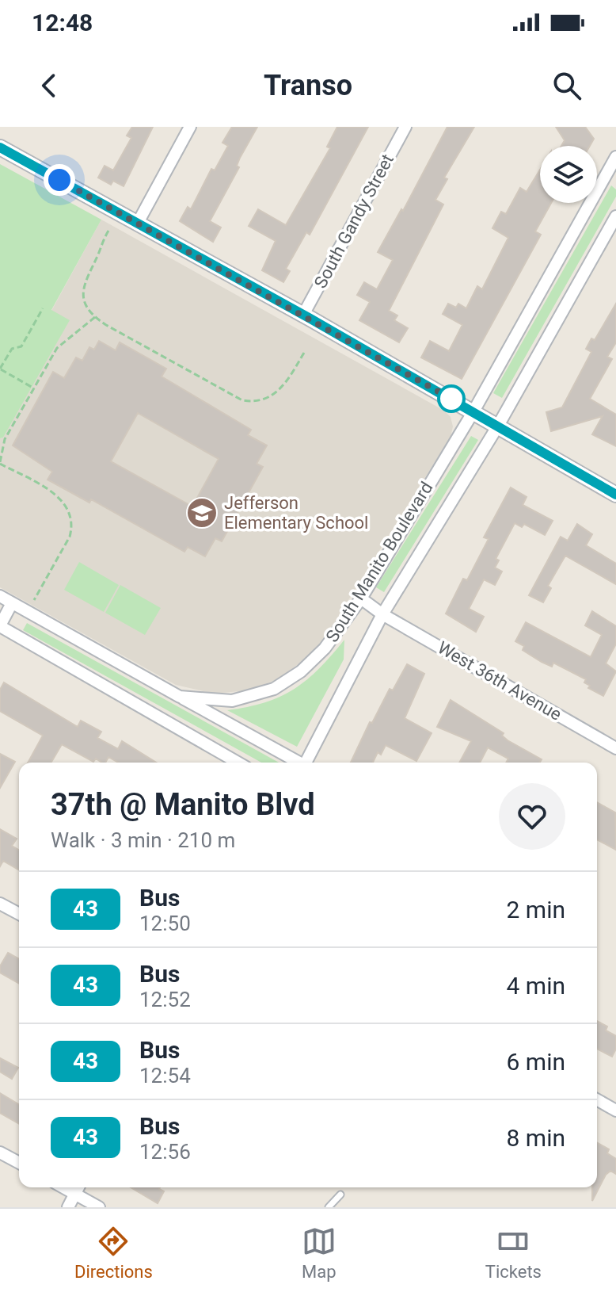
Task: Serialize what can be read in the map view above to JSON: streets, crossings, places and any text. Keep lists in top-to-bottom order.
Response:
{
  "streets": {
    "street": ["South Gandy Street", "South Manito Boulevard", "West 36th Avenue"]
  },
  "crossings": [
    ["South Manito Boulevard", "West 36th Avenue"]
  ],
  "places": {
    "school or university": ["Jefferson Elementary School"]
  },
  "lines": ["bus line 43"],
  "page": {
    "status": "12:48",
    "header": "Transo",
    "heading": ["37th @ Manito Blvd", "Walk · 3 min · 210 m"],
    "list": [
      {
        "mark": "43",
        "name": "Bus",
        "note": "12:50",
        "value": "2 min"
      },
      {
        "mark": "43",
        "name": "Bus",
        "note": "12:52",
        "value": "4 min"
      },
      {
        "mark": "43",
        "name": "Bus",
        "note": "12:54",
        "value": "6 min"
      },
      {
        "mark": "43",
        "name": "Bus",
        "note": "12:56",
        "value": "8 min"
      }
    ],
    "tabs": ["Directions", "Map", "Tickets"]
  }
}
